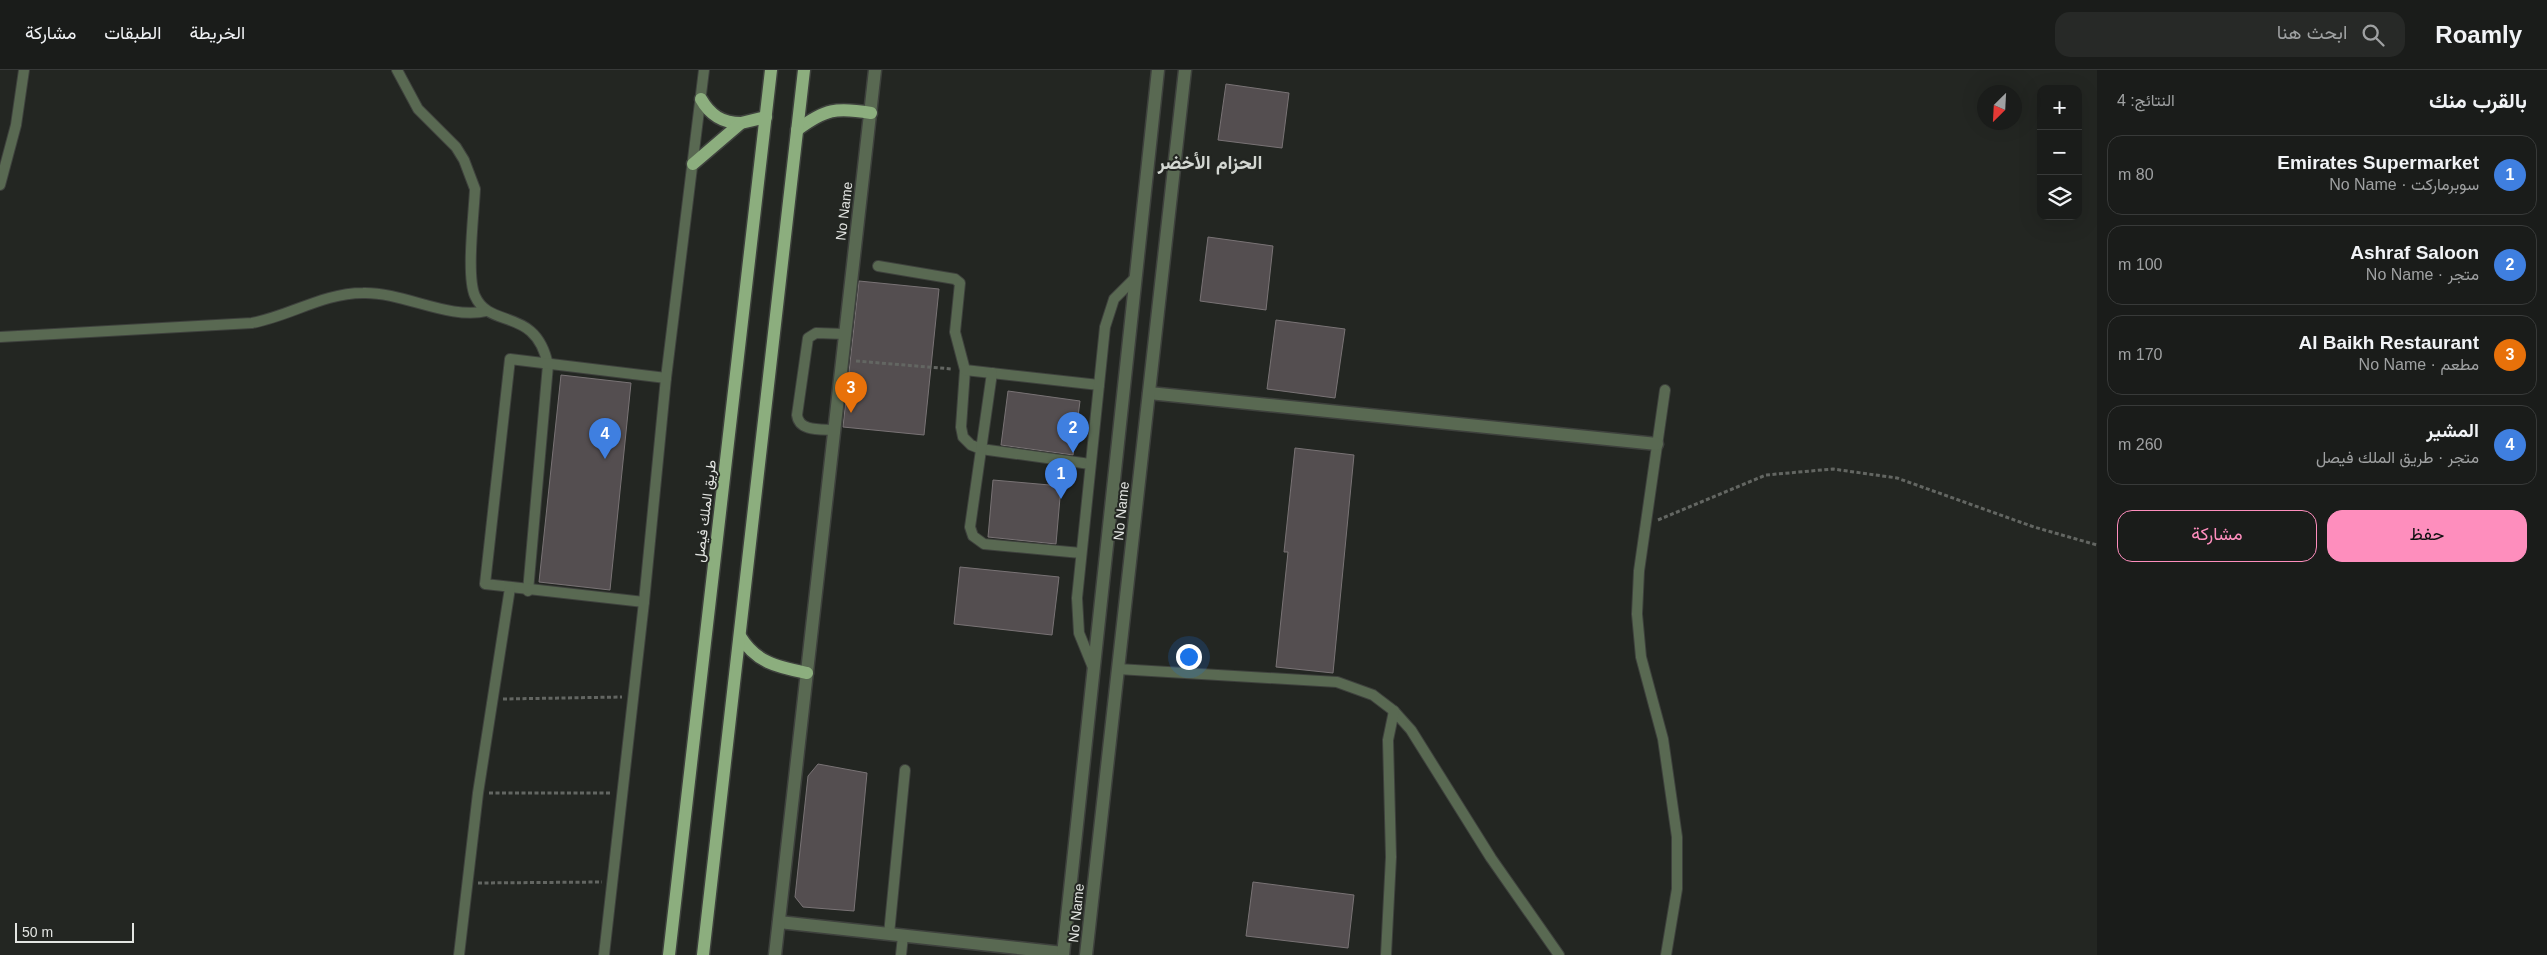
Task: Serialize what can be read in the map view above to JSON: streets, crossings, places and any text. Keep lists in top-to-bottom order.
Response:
{
  "streets": {
    "main road": ["طريق الملك فيصل"],
    "street": ["No Name"]
  },
  "districts": ["الحزام الأخضر"],
  "scale_bar": "50 m",
  "north": "bottom left",
  "page": {
    "header": "Roamly",
    "search": "ابحث هنا",
    "nav": ["الخريطة", "الطبقات", "مشاركة"],
    "heading": ["بالقرب منك", "النتائج: 4"],
    "map_buttons": ["+", "−"],
    "list": [
      {
        "mark": "1",
        "name": "Emirates Supermarket",
        "note": "سوبرماركت · No Name",
        "value": "80 m"
      },
      {
        "mark": "2",
        "name": "Ashraf Saloon",
        "note": "متجر · No Name",
        "value": "100 m"
      },
      {
        "mark": "3",
        "name": "Al Baikh Restaurant",
        "note": "مطعم · No Name",
        "value": "170 m"
      },
      {
        "mark": "4",
        "name": "المشير",
        "note": "متجر · طريق الملك فيصل",
        "value": "260 m"
      }
    ],
    "pins": [
      "3",
      "2",
      "4",
      "1"
    ],
    "buttons": ["حفظ", "مشاركة"],
    "scale": "50 m"
  }
}
